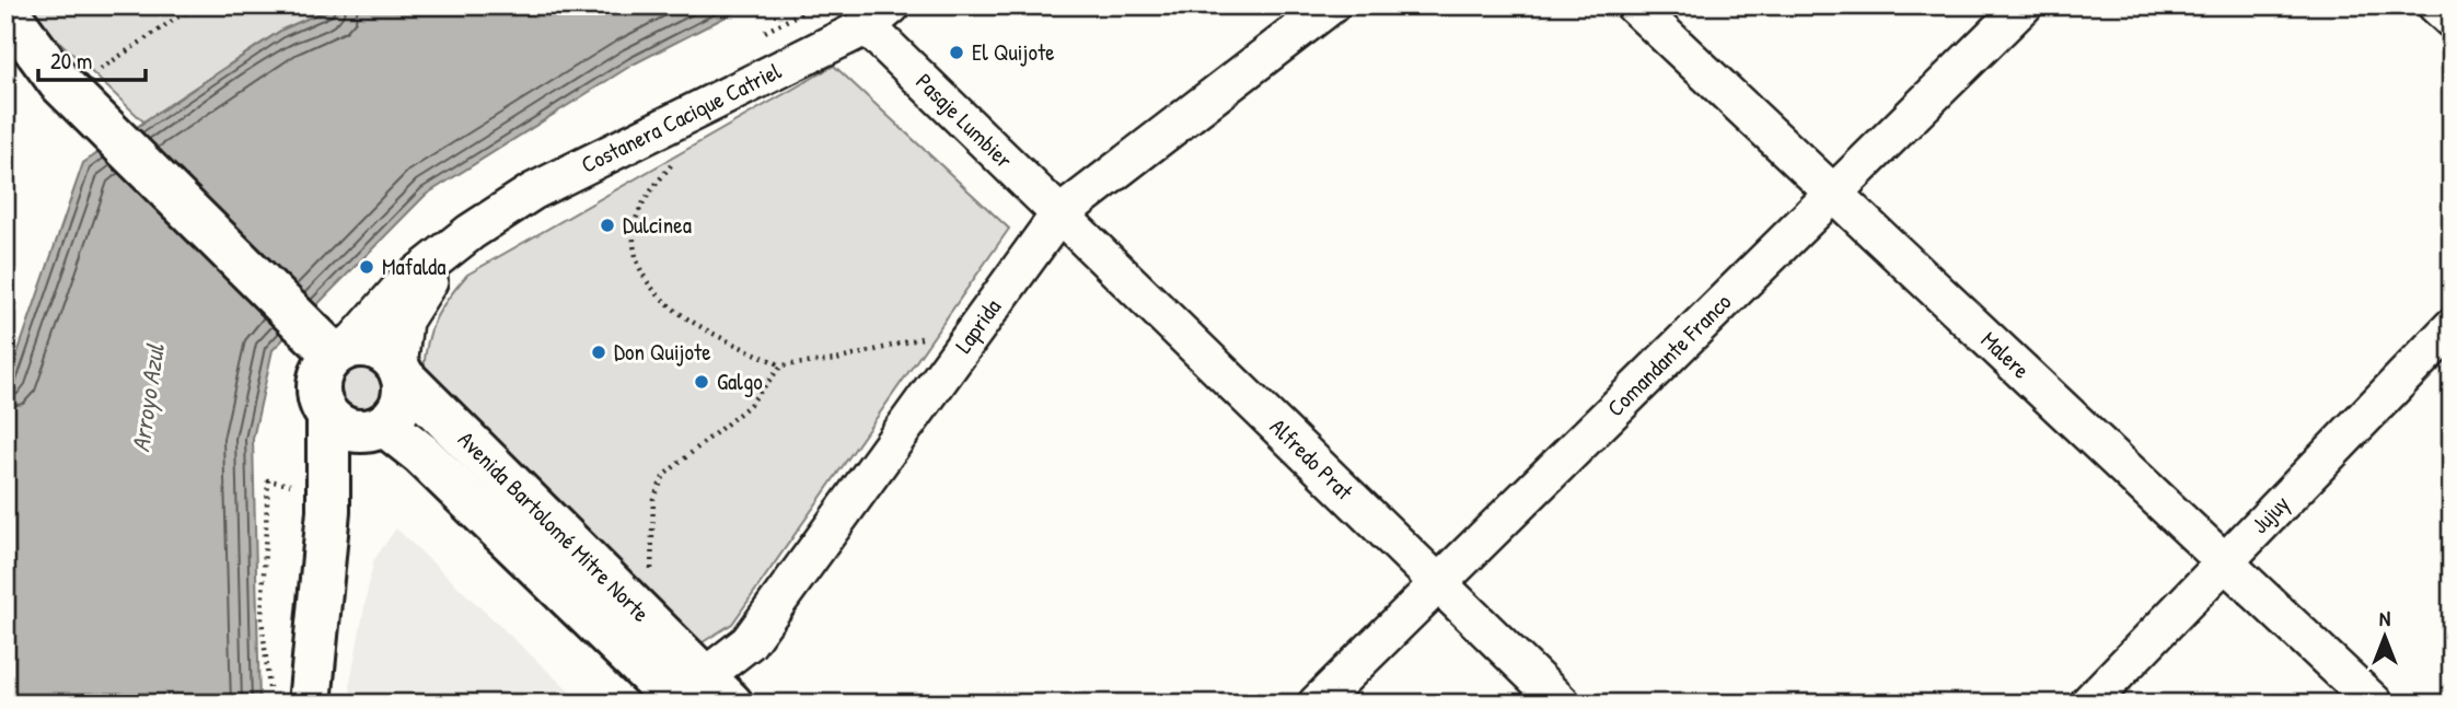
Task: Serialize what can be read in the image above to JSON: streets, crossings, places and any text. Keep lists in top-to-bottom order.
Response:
{
  "streets": {
    "main road": ["Avenida Bartolomé Mitre Norte"],
    "street": [
      "Costanera Cacique Catriel",
      "Pasaje Lumbier",
      "Laprida",
      "Comandante Franco",
      "Malere",
      "Alfredo Prat",
      "Jujuy"
    ]
  },
  "crossings": [
    ["Costanera Cacique Catriel", "Pasaje Lumbier"],
    ["Costanera Cacique Catriel", "Avenida Bartolomé Mitre Norte"],
    ["Pasaje Lumbier", "Laprida"],
    ["Pasaje Lumbier", "Alfredo Prat"],
    ["Laprida", "Alfredo Prat"],
    ["Laprida", "Avenida Bartolomé Mitre Norte"],
    ["Comandante Franco", "Malere"],
    ["Comandante Franco", "Alfredo Prat"],
    ["Malere", "Jujuy"]
  ],
  "water": ["Arroyo Azul"],
  "places": [
    "El Quijote",
    "Dulcinea",
    "Mafalda",
    "Don Quijote",
    "Galgo"
  ],
  "scale_bar": "20 m",
  "north": "top"
}
